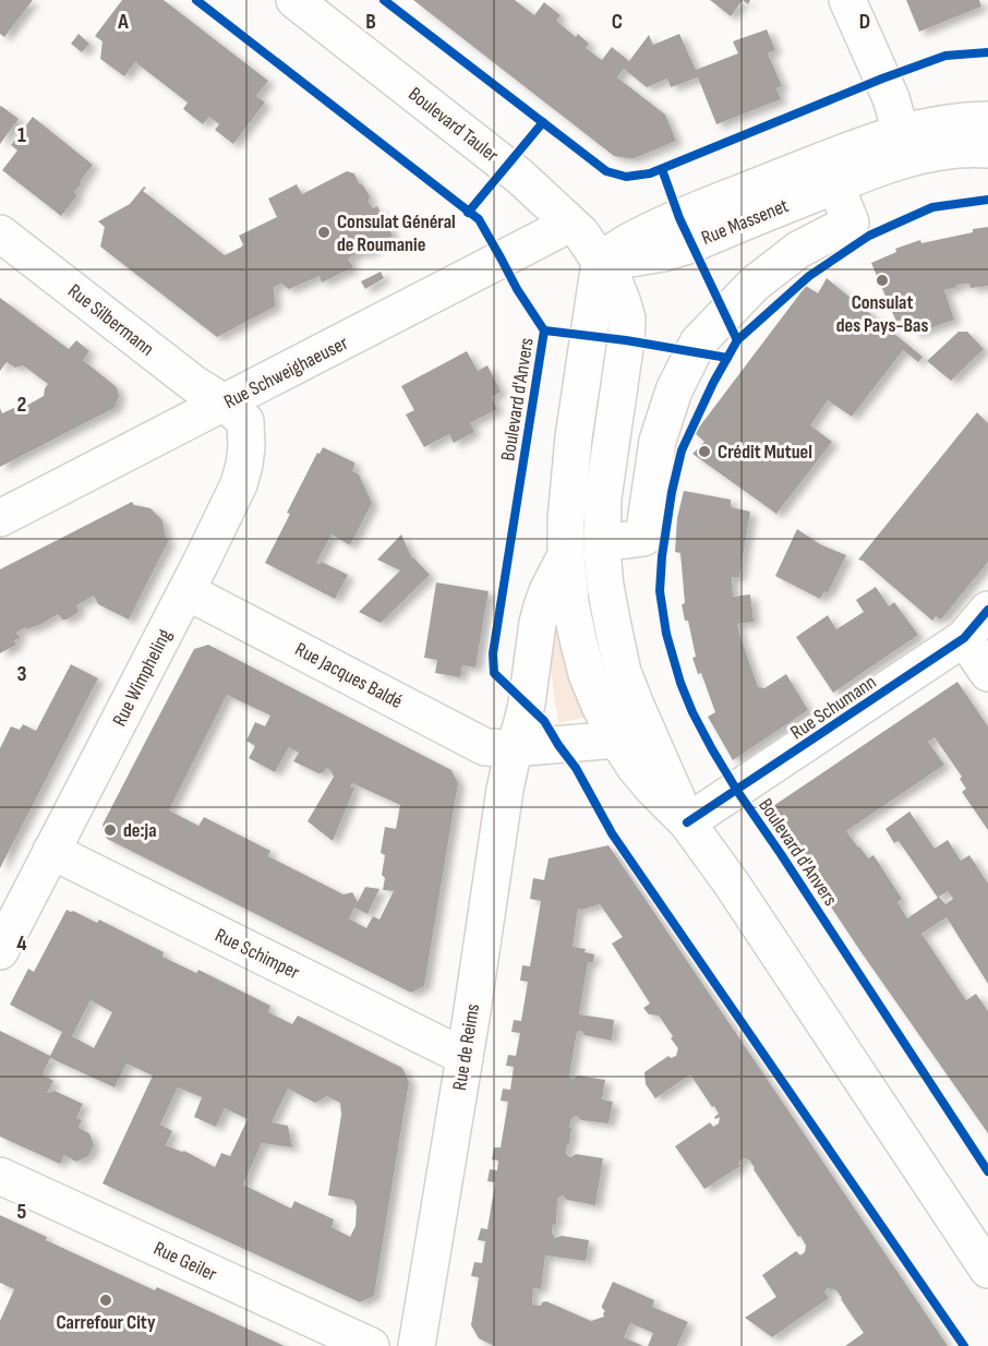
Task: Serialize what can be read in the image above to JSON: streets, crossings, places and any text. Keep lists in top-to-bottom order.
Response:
{
  "streets": {
    "street": [
      "Boulevard Tauler",
      "Rue Massenet",
      "Rue Silbermann",
      "Rue Schweighaeuser",
      "Rue Jacques Baldé",
      "Rue Wimpheling",
      "Rue Schumann",
      "Rue Schimper",
      "Rue de Reims",
      "Rue Geiler"
    ],
    "cycle path": ["Boulevard d'Anvers"]
  },
  "crossings": [
    ["Boulevard Tauler", "Rue Massenet"],
    ["Boulevard Tauler", "Rue Schweighaeuser"],
    ["Rue Silbermann", "Rue Schweighaeuser"],
    ["Rue Silbermann", "Rue Wimpheling"],
    ["Rue Schweighaeuser", "Rue Wimpheling"],
    ["Rue Jacques Baldé", "Rue Wimpheling"],
    ["Rue Jacques Baldé", "Rue de Reims"],
    ["Rue Wimpheling", "Rue Schimper"],
    ["Rue Schimper", "Rue de Reims"]
  ],
  "places": [
    "Consulat Général de Roumanie",
    "Consulat des Pays-Bas",
    "Crédit Mutuel",
    "de:ja",
    "Carrefour City"
  ],
  "grid": {
    "columns": [
      "A",
      "B",
      "C",
      "D"
    ],
    "rows": [
      "1",
      "2",
      "3",
      "4",
      "5"
    ]
  }
}
